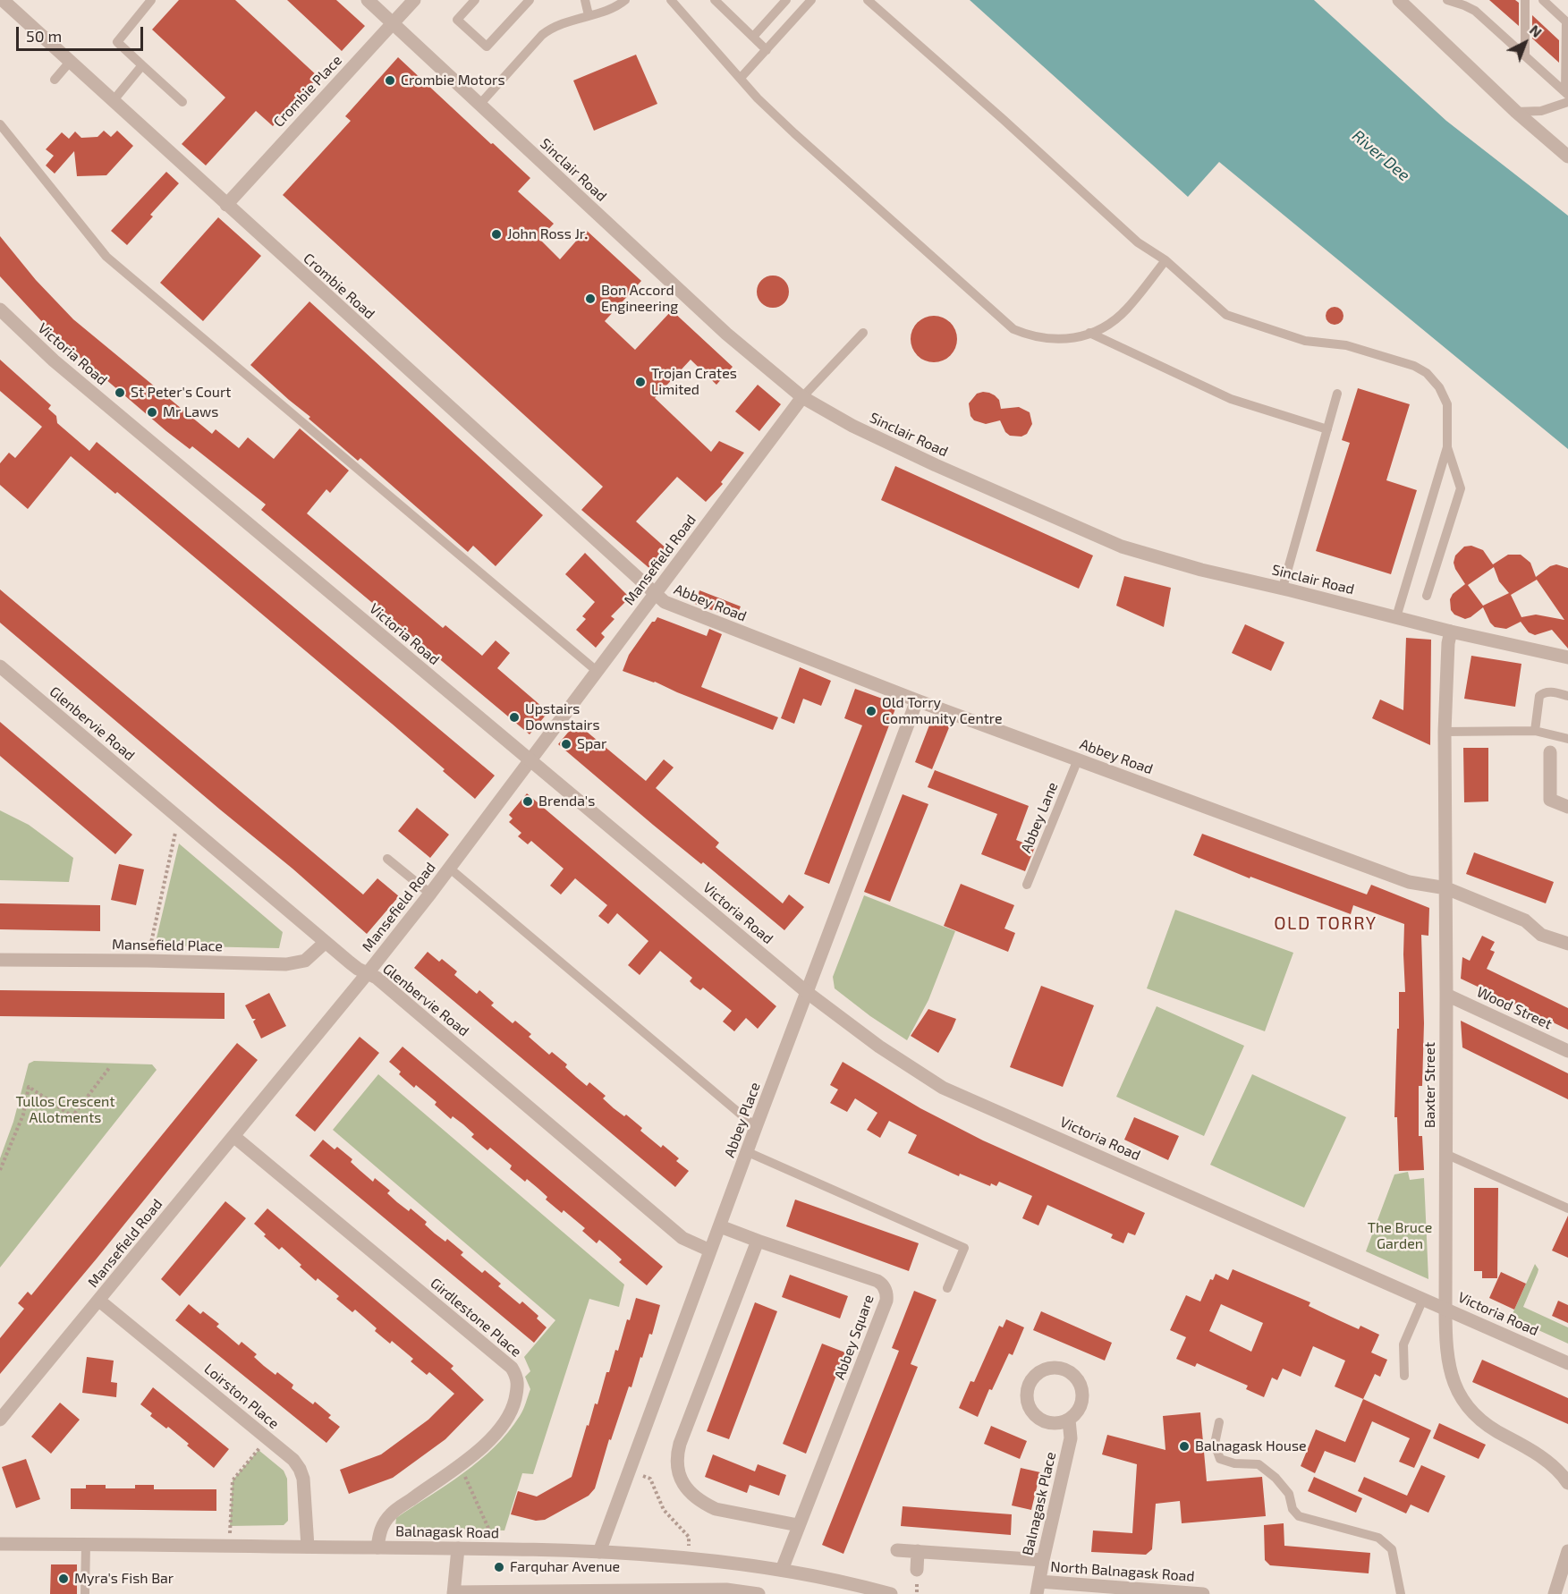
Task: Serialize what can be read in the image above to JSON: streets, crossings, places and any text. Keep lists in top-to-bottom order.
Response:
{
  "streets": {
    "street": [
      "Crombie Place",
      "Sinclair Road",
      "Crombie Road",
      "Victoria Road",
      "Mansefield Road",
      "Abbey Road",
      "Glenbervie Road",
      "Mansefield Place",
      "Wood Street",
      "Baxter Street",
      "Abbey Place",
      "Girdlestone Place",
      "Abbey Square",
      "Loirston Place",
      "Balnagask Place",
      "Balnagask Road",
      "North Balnagask Road"
    ],
    "lane": ["Abbey Lane"]
  },
  "crossings": [
    ["Crombie Place", "Sinclair Road"],
    ["Crombie Place", "Crombie Road"],
    ["Sinclair Road", "Mansefield Road"],
    ["Sinclair Road", "Baxter Street"],
    ["Crombie Road", "Mansefield Road"],
    ["Crombie Road", "Abbey Road"],
    ["Victoria Road", "Mansefield Road"],
    ["Victoria Road", "Baxter Street"],
    ["Victoria Road", "Abbey Place"],
    ["Mansefield Road", "Abbey Road"],
    ["Mansefield Road", "Glenbervie Road"],
    ["Mansefield Road", "Girdlestone Place"],
    ["Mansefield Road", "Loirston Place"],
    ["Abbey Road", "Abbey Lane"],
    ["Abbey Road", "Baxter Street"],
    ["Abbey Road", "Abbey Place"],
    ["Glenbervie Road", "Mansefield Place"],
    ["Glenbervie Road", "Abbey Place"],
    ["Wood Street", "Baxter Street"],
    ["Abbey Place", "Abbey Square"],
    ["Abbey Place", "Balnagask Road"],
    ["Girdlestone Place", "Balnagask Road"],
    ["Abbey Square", "Balnagask Road"],
    ["Loirston Place", "Balnagask Road"],
    ["Balnagask Place", "North Balnagask Road"]
  ],
  "districts": ["OLD TORRY"],
  "water": ["River Dee"],
  "parks": ["Tullos Crescent Allotments", "The Bruce Garden"],
  "places": [
    "Crombie Motors",
    "John Ross Jr.",
    "Bon Accord Engineering",
    "Trojan Crates Limited",
    "St Peter's Court",
    "Mr Laws",
    "Old Torry Community Centre",
    "Upstairs Downstairs",
    "Spar",
    "Brenda's",
    "Balnagask House",
    "Farquhar Avenue",
    "Myra's Fish Bar"
  ],
  "scale_bar": "50 m",
  "north": "top right"
}
